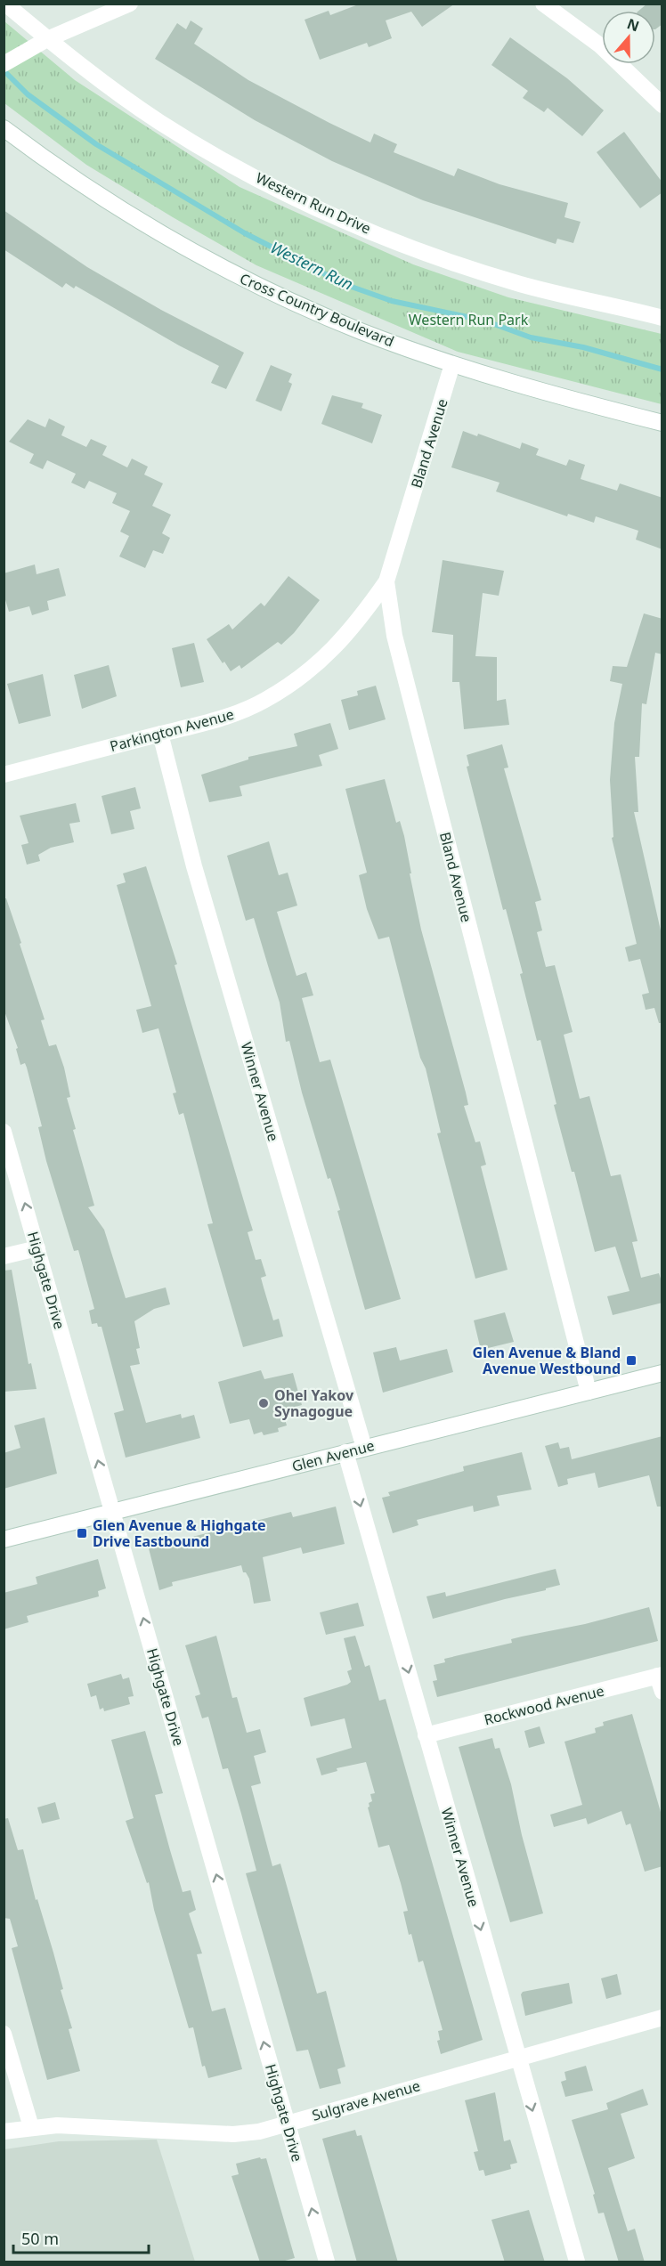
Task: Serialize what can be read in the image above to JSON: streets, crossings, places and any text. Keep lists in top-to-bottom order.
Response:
{
  "streets": {
    "street": [
      "Western Run Drive",
      "Cross Country Boulevard",
      "Bland Avenue",
      "Parkington Avenue",
      "Winner Avenue",
      "Highgate Drive",
      "Glen Avenue",
      "Rockwood Avenue",
      "Sulgrave Avenue"
    ]
  },
  "crossings": [
    ["Cross Country Boulevard", "Bland Avenue"],
    ["Bland Avenue", "Parkington Avenue"],
    ["Bland Avenue", "Glen Avenue"],
    ["Parkington Avenue", "Winner Avenue"],
    ["Winner Avenue", "Glen Avenue"],
    ["Winner Avenue", "Rockwood Avenue"],
    ["Winner Avenue", "Sulgrave Avenue"],
    ["Highgate Drive", "Glen Avenue"],
    ["Highgate Drive", "Sulgrave Avenue"]
  ],
  "one_way": ["Winner Avenue", "Highgate Drive"],
  "water": ["Western Run"],
  "parks": ["Western Run Park"],
  "places": {
    "transit": ["Glen Avenue & Bland Avenue Westbound", "Glen Avenue & Highgate Drive Eastbound"],
    "other": ["Ohel Yakov Synagogue"]
  },
  "scale_bar": "50 m",
  "north": "top"
}
